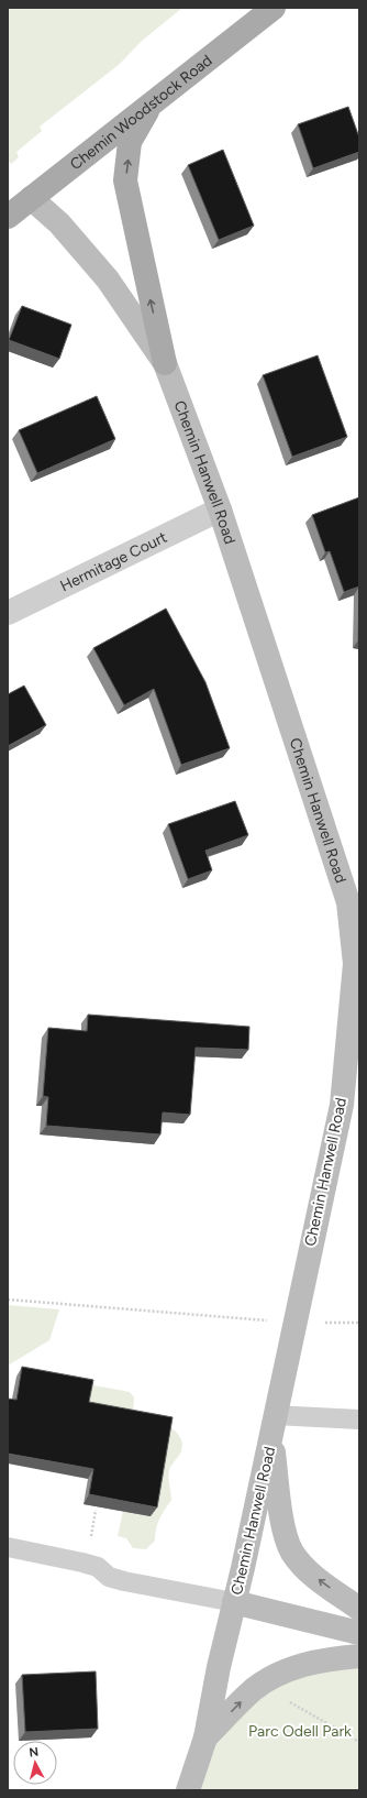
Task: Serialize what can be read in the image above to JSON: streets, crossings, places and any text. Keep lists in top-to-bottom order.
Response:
{
  "streets": {
    "main road": ["Chemin Woodstock Road", "Chemin Hanwell Road"],
    "street": ["Hermitage Court"]
  },
  "crossings": [
    ["Chemin Woodstock Road", "Chemin Hanwell Road"],
    ["Chemin Hanwell Road", "Hermitage Court"]
  ],
  "parks": ["Parc Odell Park"],
  "north": "top"
}
